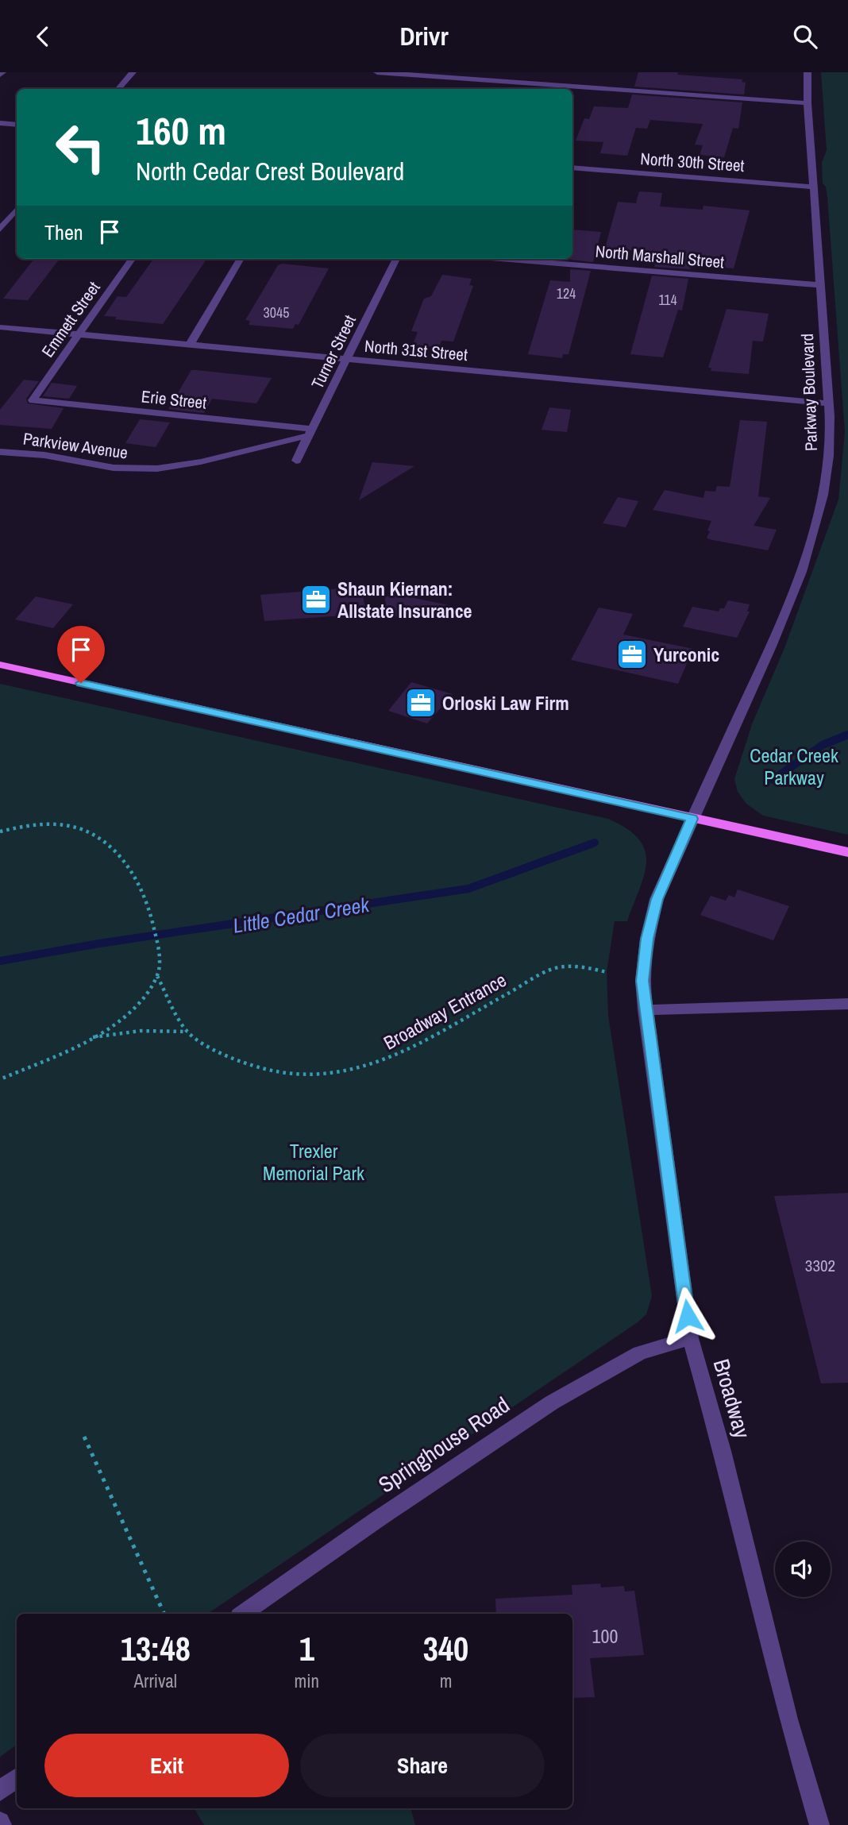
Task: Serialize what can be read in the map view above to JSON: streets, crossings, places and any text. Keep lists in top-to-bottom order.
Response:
{
  "streets": {
    "street": [
      "North 30th Street",
      "North Marshall Street",
      "Emmett Street",
      "North 31st Street",
      "Turner Street",
      "Parkway Boulevard",
      "Erie Street",
      "Parkview Avenue",
      "Broadway",
      "Springhouse Road"
    ],
    "path": ["Broadway Entrance"]
  },
  "crossings": [
    ["North 30th Street", "Parkway Boulevard"],
    ["North Marshall Street", "Parkway Boulevard"],
    ["Emmett Street", "North 31st Street"],
    ["Emmett Street", "Erie Street"],
    ["North 31st Street", "Turner Street"],
    ["North 31st Street", "Parkway Boulevard"],
    ["Turner Street", "Erie Street"],
    ["Turner Street", "Parkview Avenue"],
    ["Parkway Boulevard", "Broadway"],
    ["Erie Street", "Parkview Avenue"],
    ["Broadway", "Springhouse Road"]
  ],
  "water": ["Little Cedar Creek"],
  "parks": ["Cedar Creek Parkway", "Trexler Memorial Park"],
  "places": {
    "office": ["Shaun Kiernan: Allstate Insurance", "Yurconic", "Orloski Law Firm"]
  },
  "house_numbers": [
    "124",
    "114",
    "3045",
    "3302",
    "100"
  ],
  "page": {
    "header": "Drivr",
    "turn": ["160 m", "North Cedar Crest Boulevard"],
    "then": "Then",
    "eta": [
      "13:48",
      "Arrival",
      "1",
      "min",
      "340",
      "m"
    ],
    "buttons": ["Exit", "Share"]
  }
}
